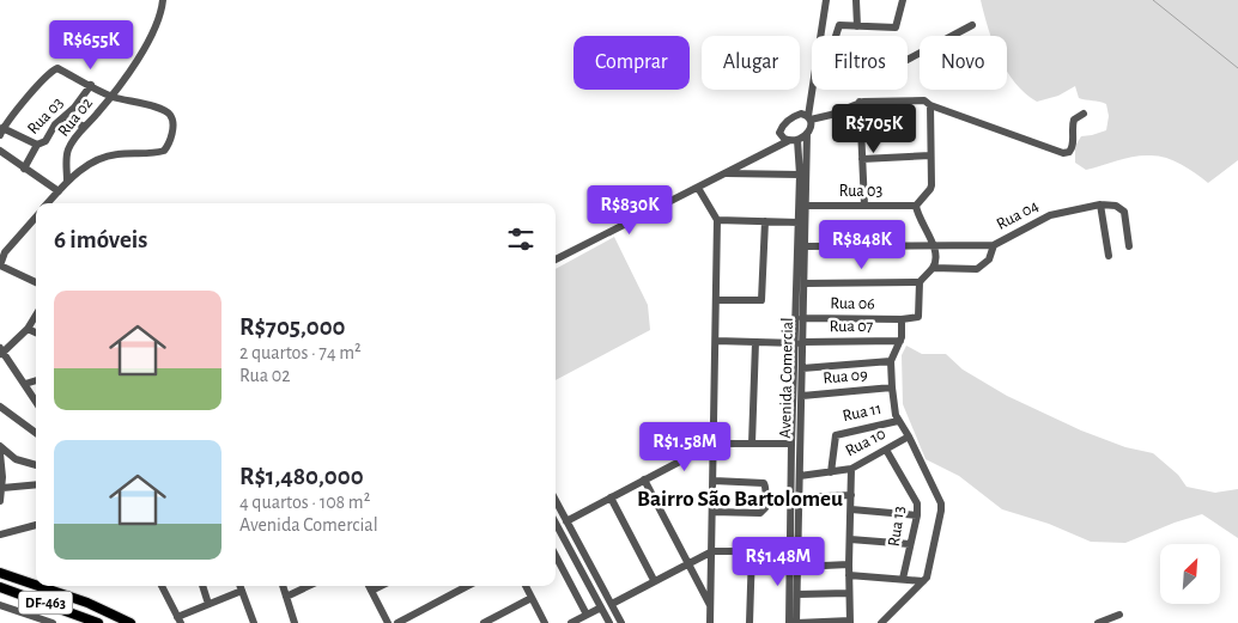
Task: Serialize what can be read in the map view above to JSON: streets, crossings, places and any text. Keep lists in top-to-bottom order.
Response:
{
  "streets": {
    "main road": ["DF-463"],
    "street": [
      "Rua 03",
      "Rua 02",
      "Rua 04",
      "Rua 06",
      "Rua 07",
      "Rua 09",
      "Avenida Comercial",
      "Rua 11",
      "Rua 10",
      "Rua 13"
    ]
  },
  "crossings": [
    ["Rua 03", "Avenida Comercial"],
    ["Rua 04", "Avenida Comercial"],
    ["Rua 06", "Avenida Comercial"],
    ["Rua 07", "Avenida Comercial"],
    ["Rua 09", "Avenida Comercial"],
    ["Avenida Comercial", "Rua 10"],
    ["Rua 11", "Rua 10"],
    ["Rua 10", "Rua 13"]
  ],
  "districts": ["Bairro São Bartolomeu"],
  "north": "top right",
  "page": {
    "price": [
      "R$655K",
      "R$705K",
      "R$830K",
      "R$848K",
      "R$1.58M",
      "R$1.48M"
    ],
    "chip": [
      "Comprar",
      "Alugar",
      "Filtros",
      "Novo"
    ],
    "heading": "6 imóveis",
    "list": [
      {
        "name": "R$705,000",
        "note": "2 quartos · 74 m² · Rua 02"
      },
      {
        "name": "R$1,480,000",
        "note": "4 quartos · 108 m² · Avenida Comercial"
      }
    ]
  }
}
